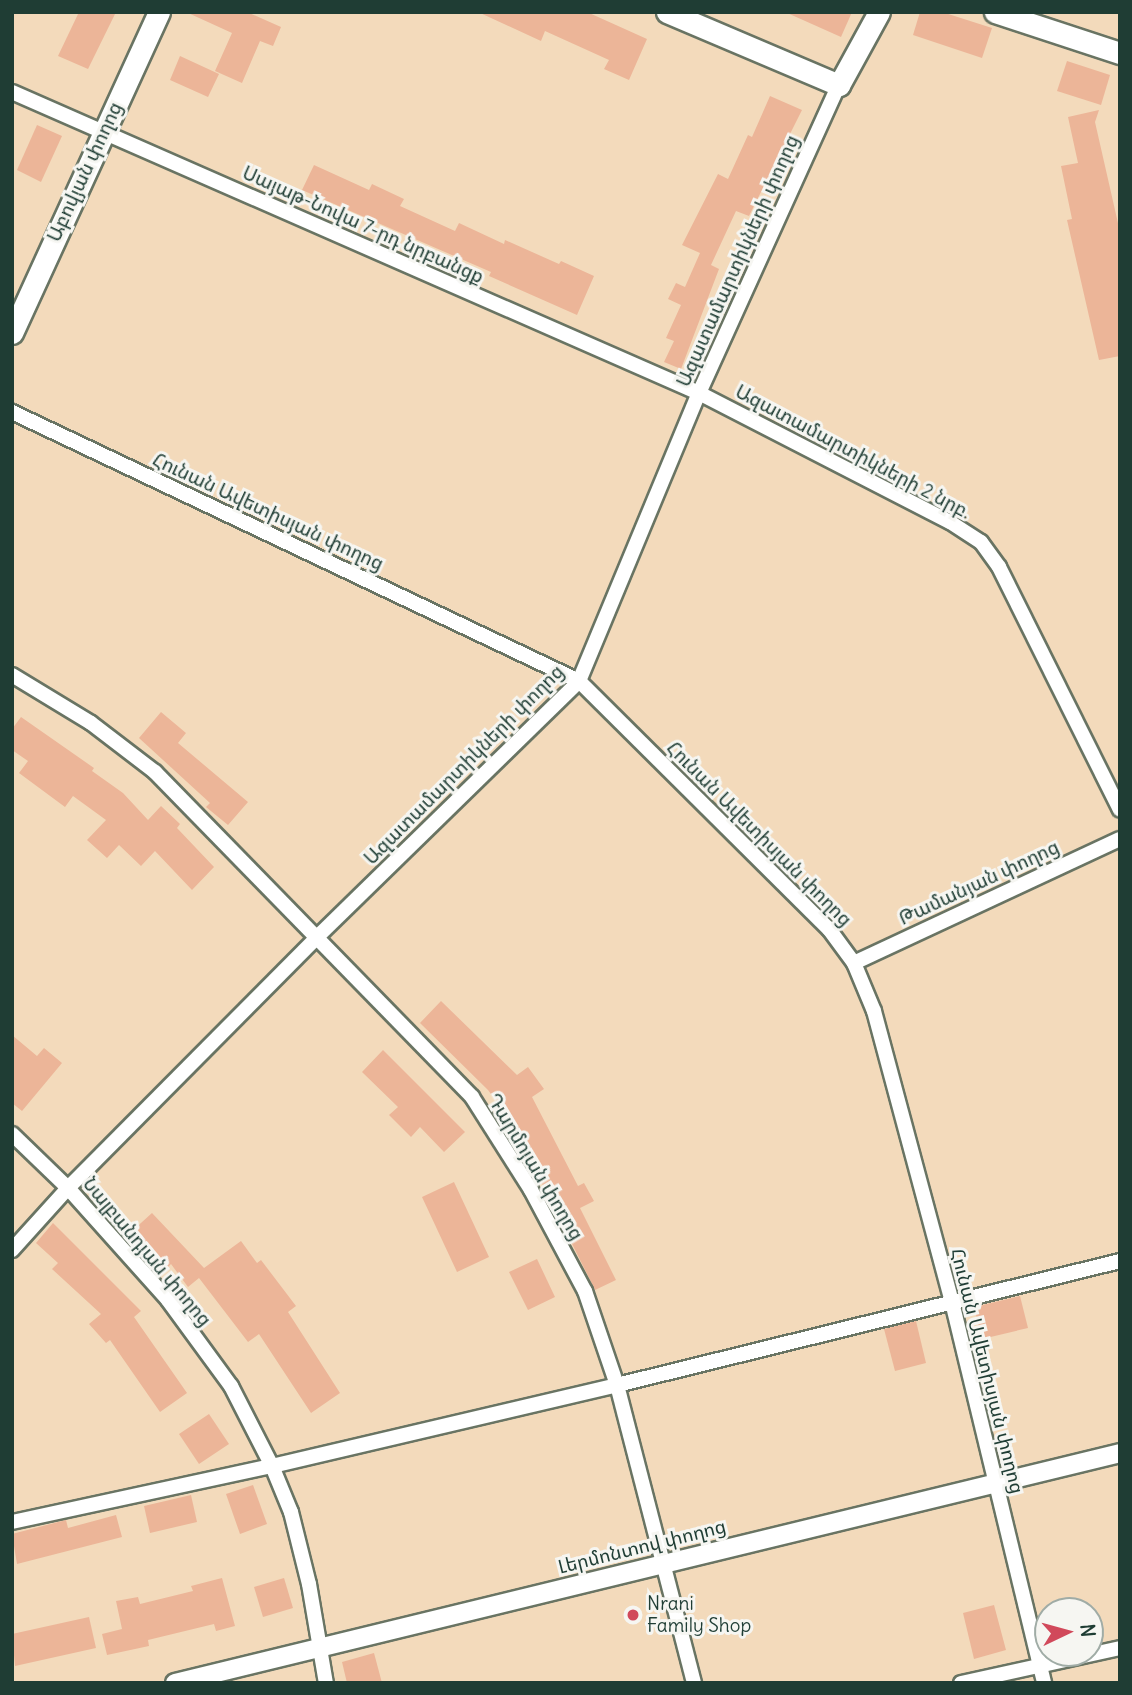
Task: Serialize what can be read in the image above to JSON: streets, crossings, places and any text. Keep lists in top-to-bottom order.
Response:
{
  "streets": {
    "main road": ["Աբովյան փողոց"],
    "street": [
      "Սայաթ-Նովա 7-րդ նրբանցք",
      "Ազատամարտիկների փողոց",
      "Ազատամարտիկների 2 նրբ.",
      "Հունան Ավետիսյան փողոց",
      "Թամանյան փողոց",
      "Դարմոյան փողոց",
      "Նալբանդյան փողոց",
      "Լերմոնտով փողոց"
    ]
  },
  "crossings": [
    ["Աբովյան փողոց", "Սայաթ-Նովա 7-րդ նրբանցք"],
    ["Սայաթ-Նովա 7-րդ նրբանցք", "Ազատամարտիկների փողոց"],
    ["Սայաթ-Նովա 7-րդ նրբանցք", "Ազատամարտիկների 2 նրբ."],
    ["Ազատամարտիկների փողոց", "Ազատամարտիկների 2 նրբ."],
    ["Ազատամարտիկների փողոց", "Հունան Ավետիսյան փողոց"],
    ["Ազատամարտիկների փողոց", "Դարմոյան փողոց"],
    ["Ազատամարտիկների փողոց", "Նալբանդյան փողոց"],
    ["Հունան Ավետիսյան փողոց", "Թամանյան փողոց"],
    ["Հունան Ավետիսյան փողոց", "Լերմոնտով փողոց"],
    ["Դարմոյան փողոց", "Լերմոնտով փողոց"],
    ["Նալբանդյան փողոց", "Լերմոնտով փողոց"]
  ],
  "places": ["Nrani Family Shop"],
  "north": "right"
}
